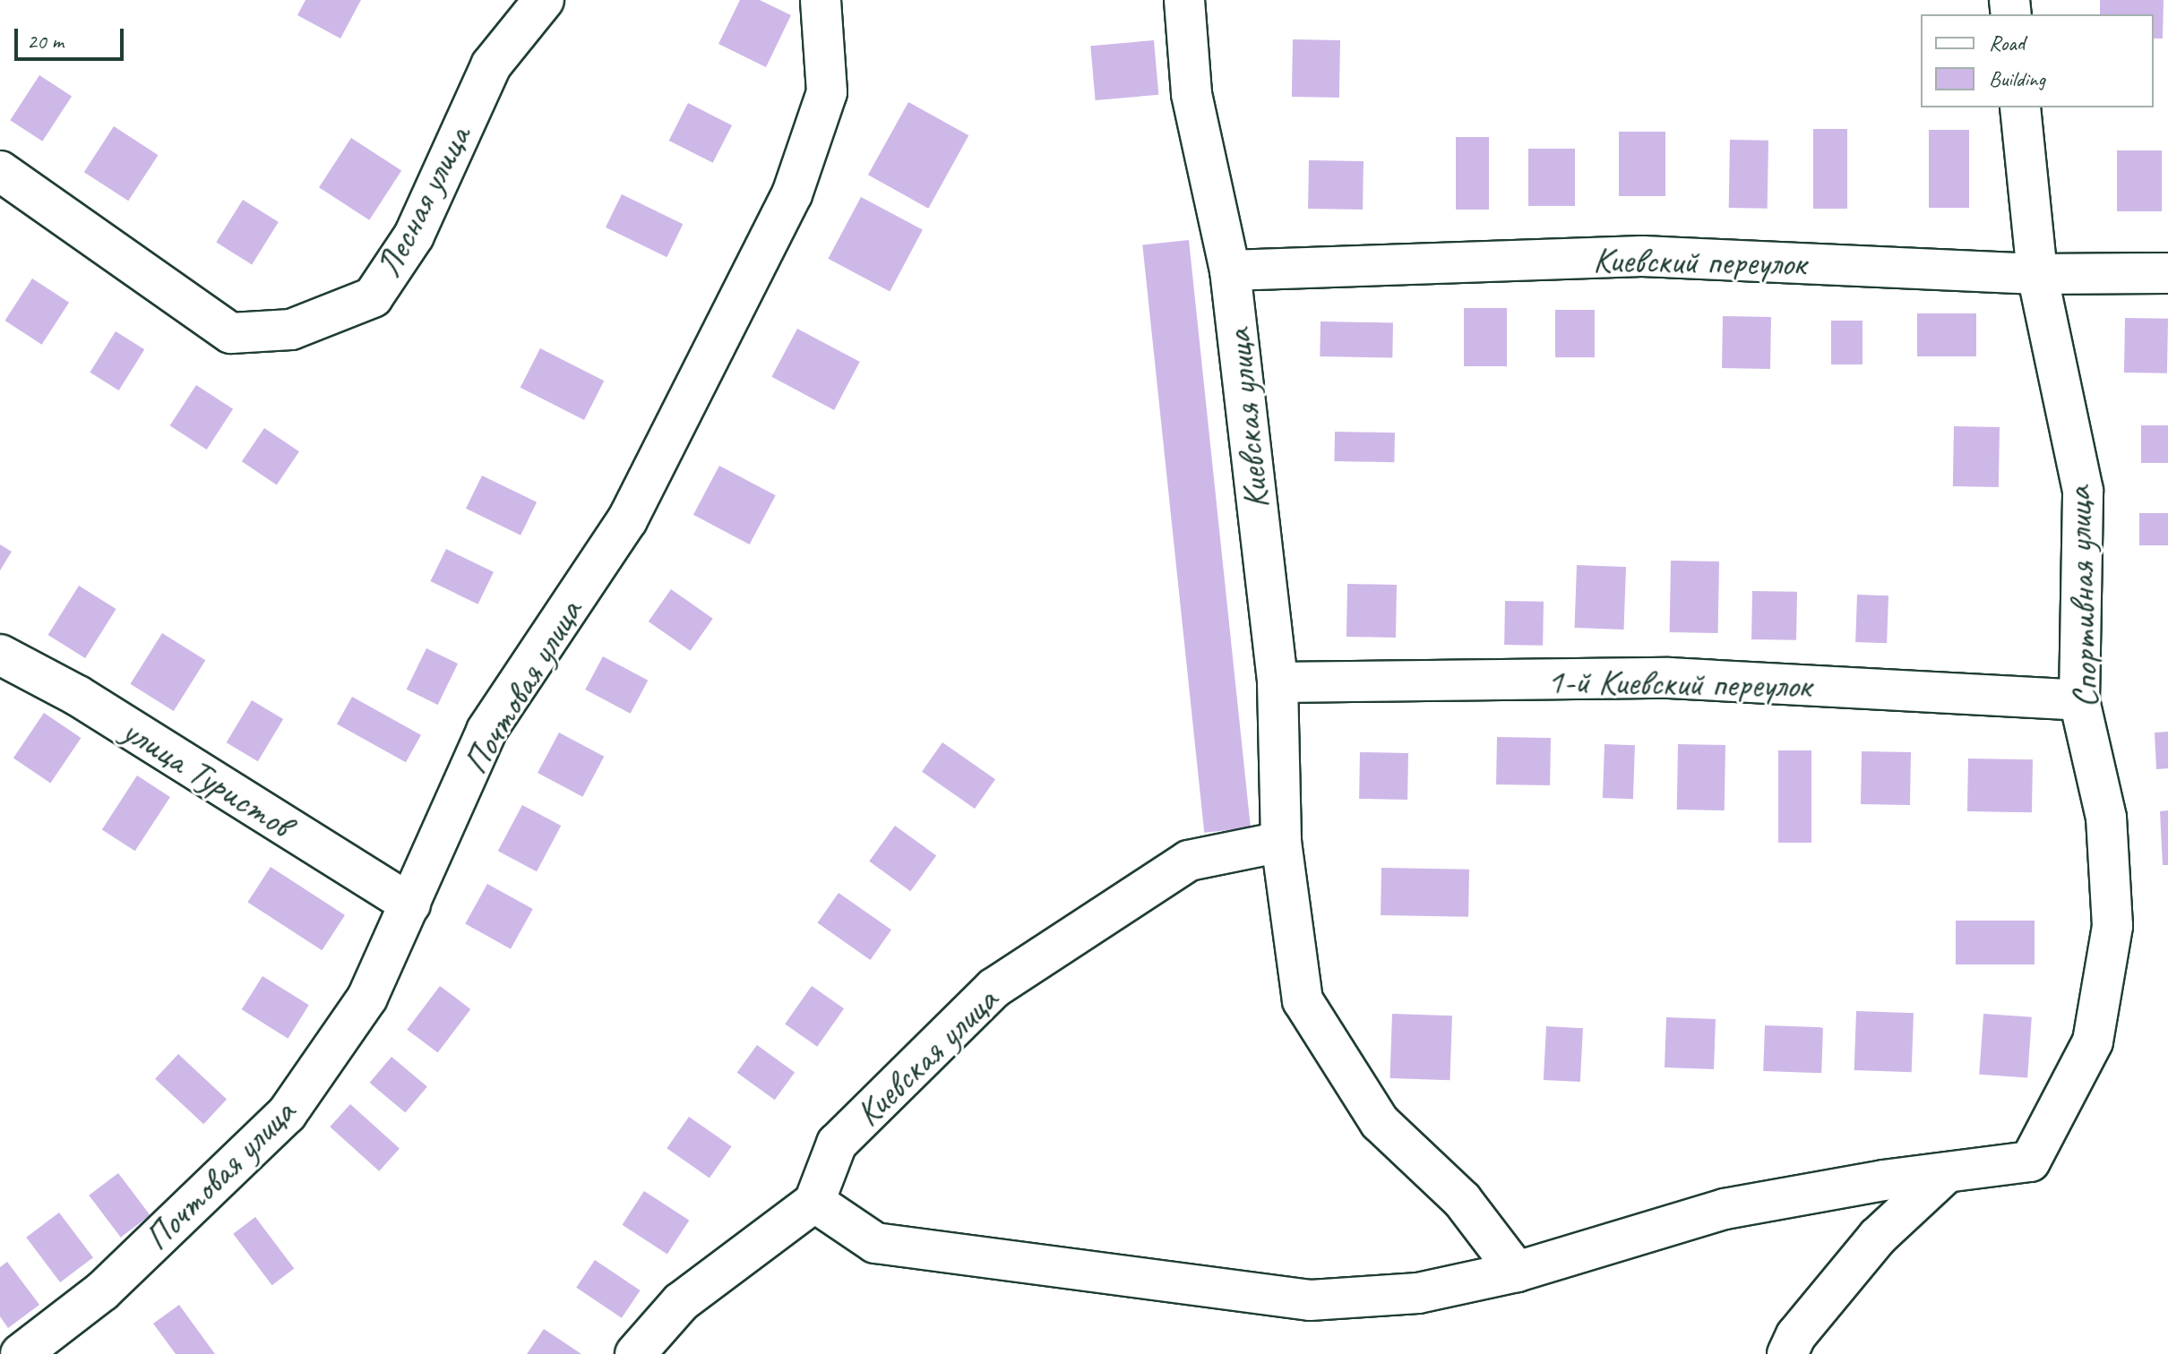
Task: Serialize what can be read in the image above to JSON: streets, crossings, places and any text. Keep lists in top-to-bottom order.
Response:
{
  "streets": {
    "street": [
      "Лесная улица",
      "Киевский переулок",
      "Киевская улица",
      "Спортивная улица",
      "1-й Киевский переулок",
      "Почтовая улица",
      "улица Туристов"
    ]
  },
  "crossings": [
    ["Киевский переулок", "Киевская улица"],
    ["Киевский переулок", "Спортивная улица"],
    ["Киевская улица", "1-й Киевский переулок"],
    ["Спортивная улица", "1-й Киевский переулок"],
    ["Почтовая улица", "улица Туристов"]
  ],
  "legend": ["Road", "Building"],
  "scale_bar": "20 m"
}
